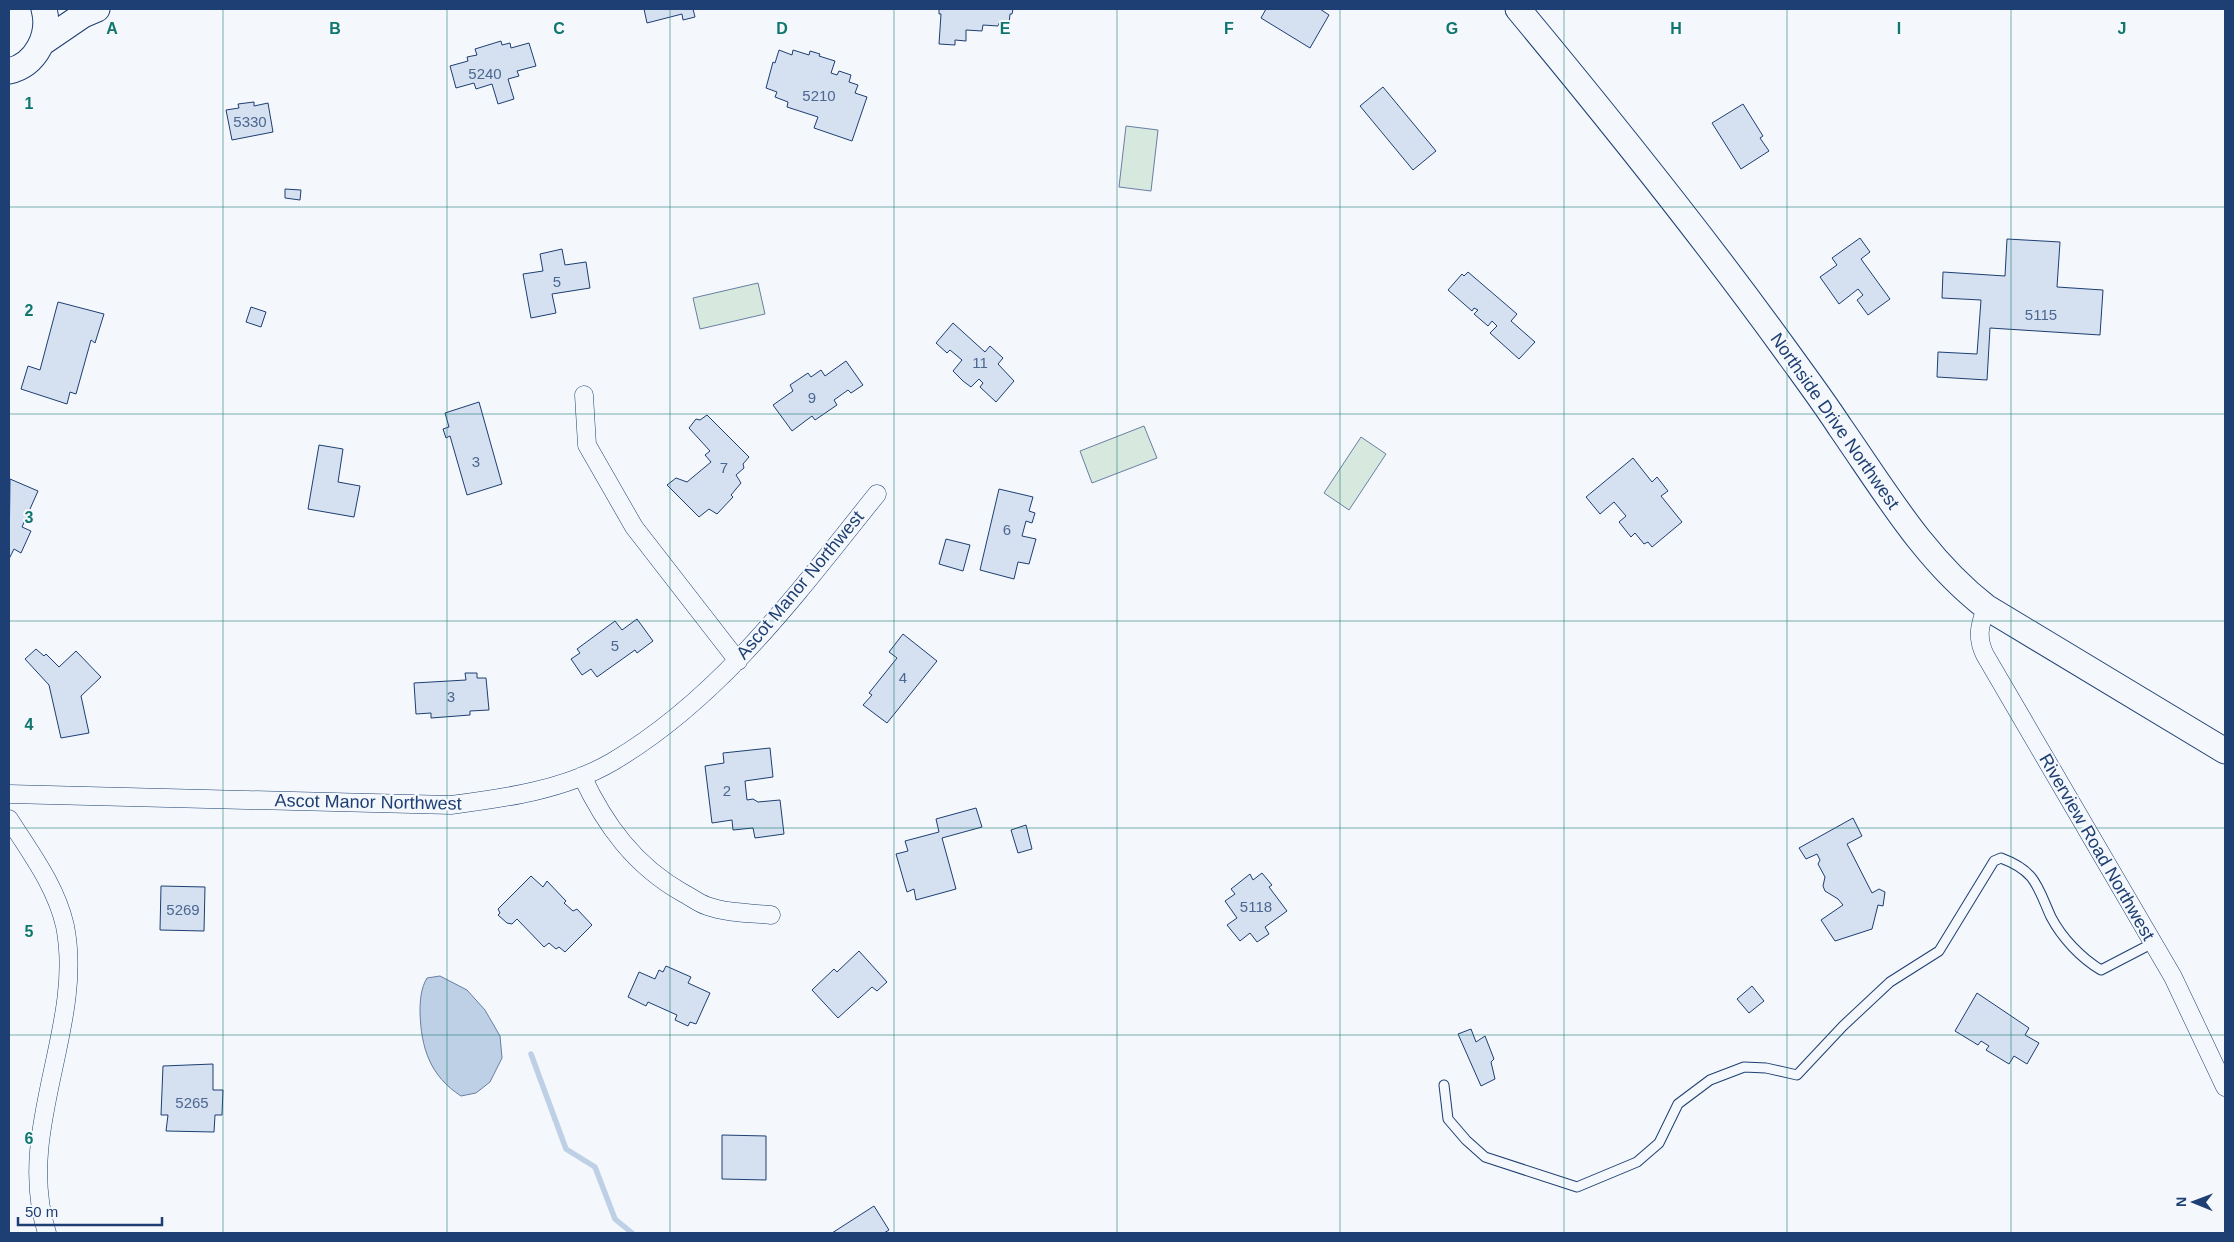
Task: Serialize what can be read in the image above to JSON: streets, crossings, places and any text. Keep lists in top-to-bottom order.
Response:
{
  "streets": {
    "main road": ["Northside Drive Northwest"],
    "street": ["Ascot Manor Northwest", "Riverview Road Northwest"]
  },
  "crossings": [
    ["Northside Drive Northwest", "Riverview Road Northwest"]
  ],
  "house_numbers": [
    "5240",
    "5210",
    "5330",
    "5",
    "5115",
    "11",
    "9",
    "3",
    "7",
    "6",
    "5",
    "4",
    "3",
    "2",
    "5118",
    "5269",
    "5265"
  ],
  "scale_bar": "50 m",
  "north": "left",
  "grid": {
    "columns": [
      "A",
      "B",
      "C",
      "D",
      "E",
      "F",
      "G",
      "H",
      "I",
      "J"
    ],
    "rows": [
      "1",
      "2",
      "3",
      "4",
      "5",
      "6"
    ]
  }
}
